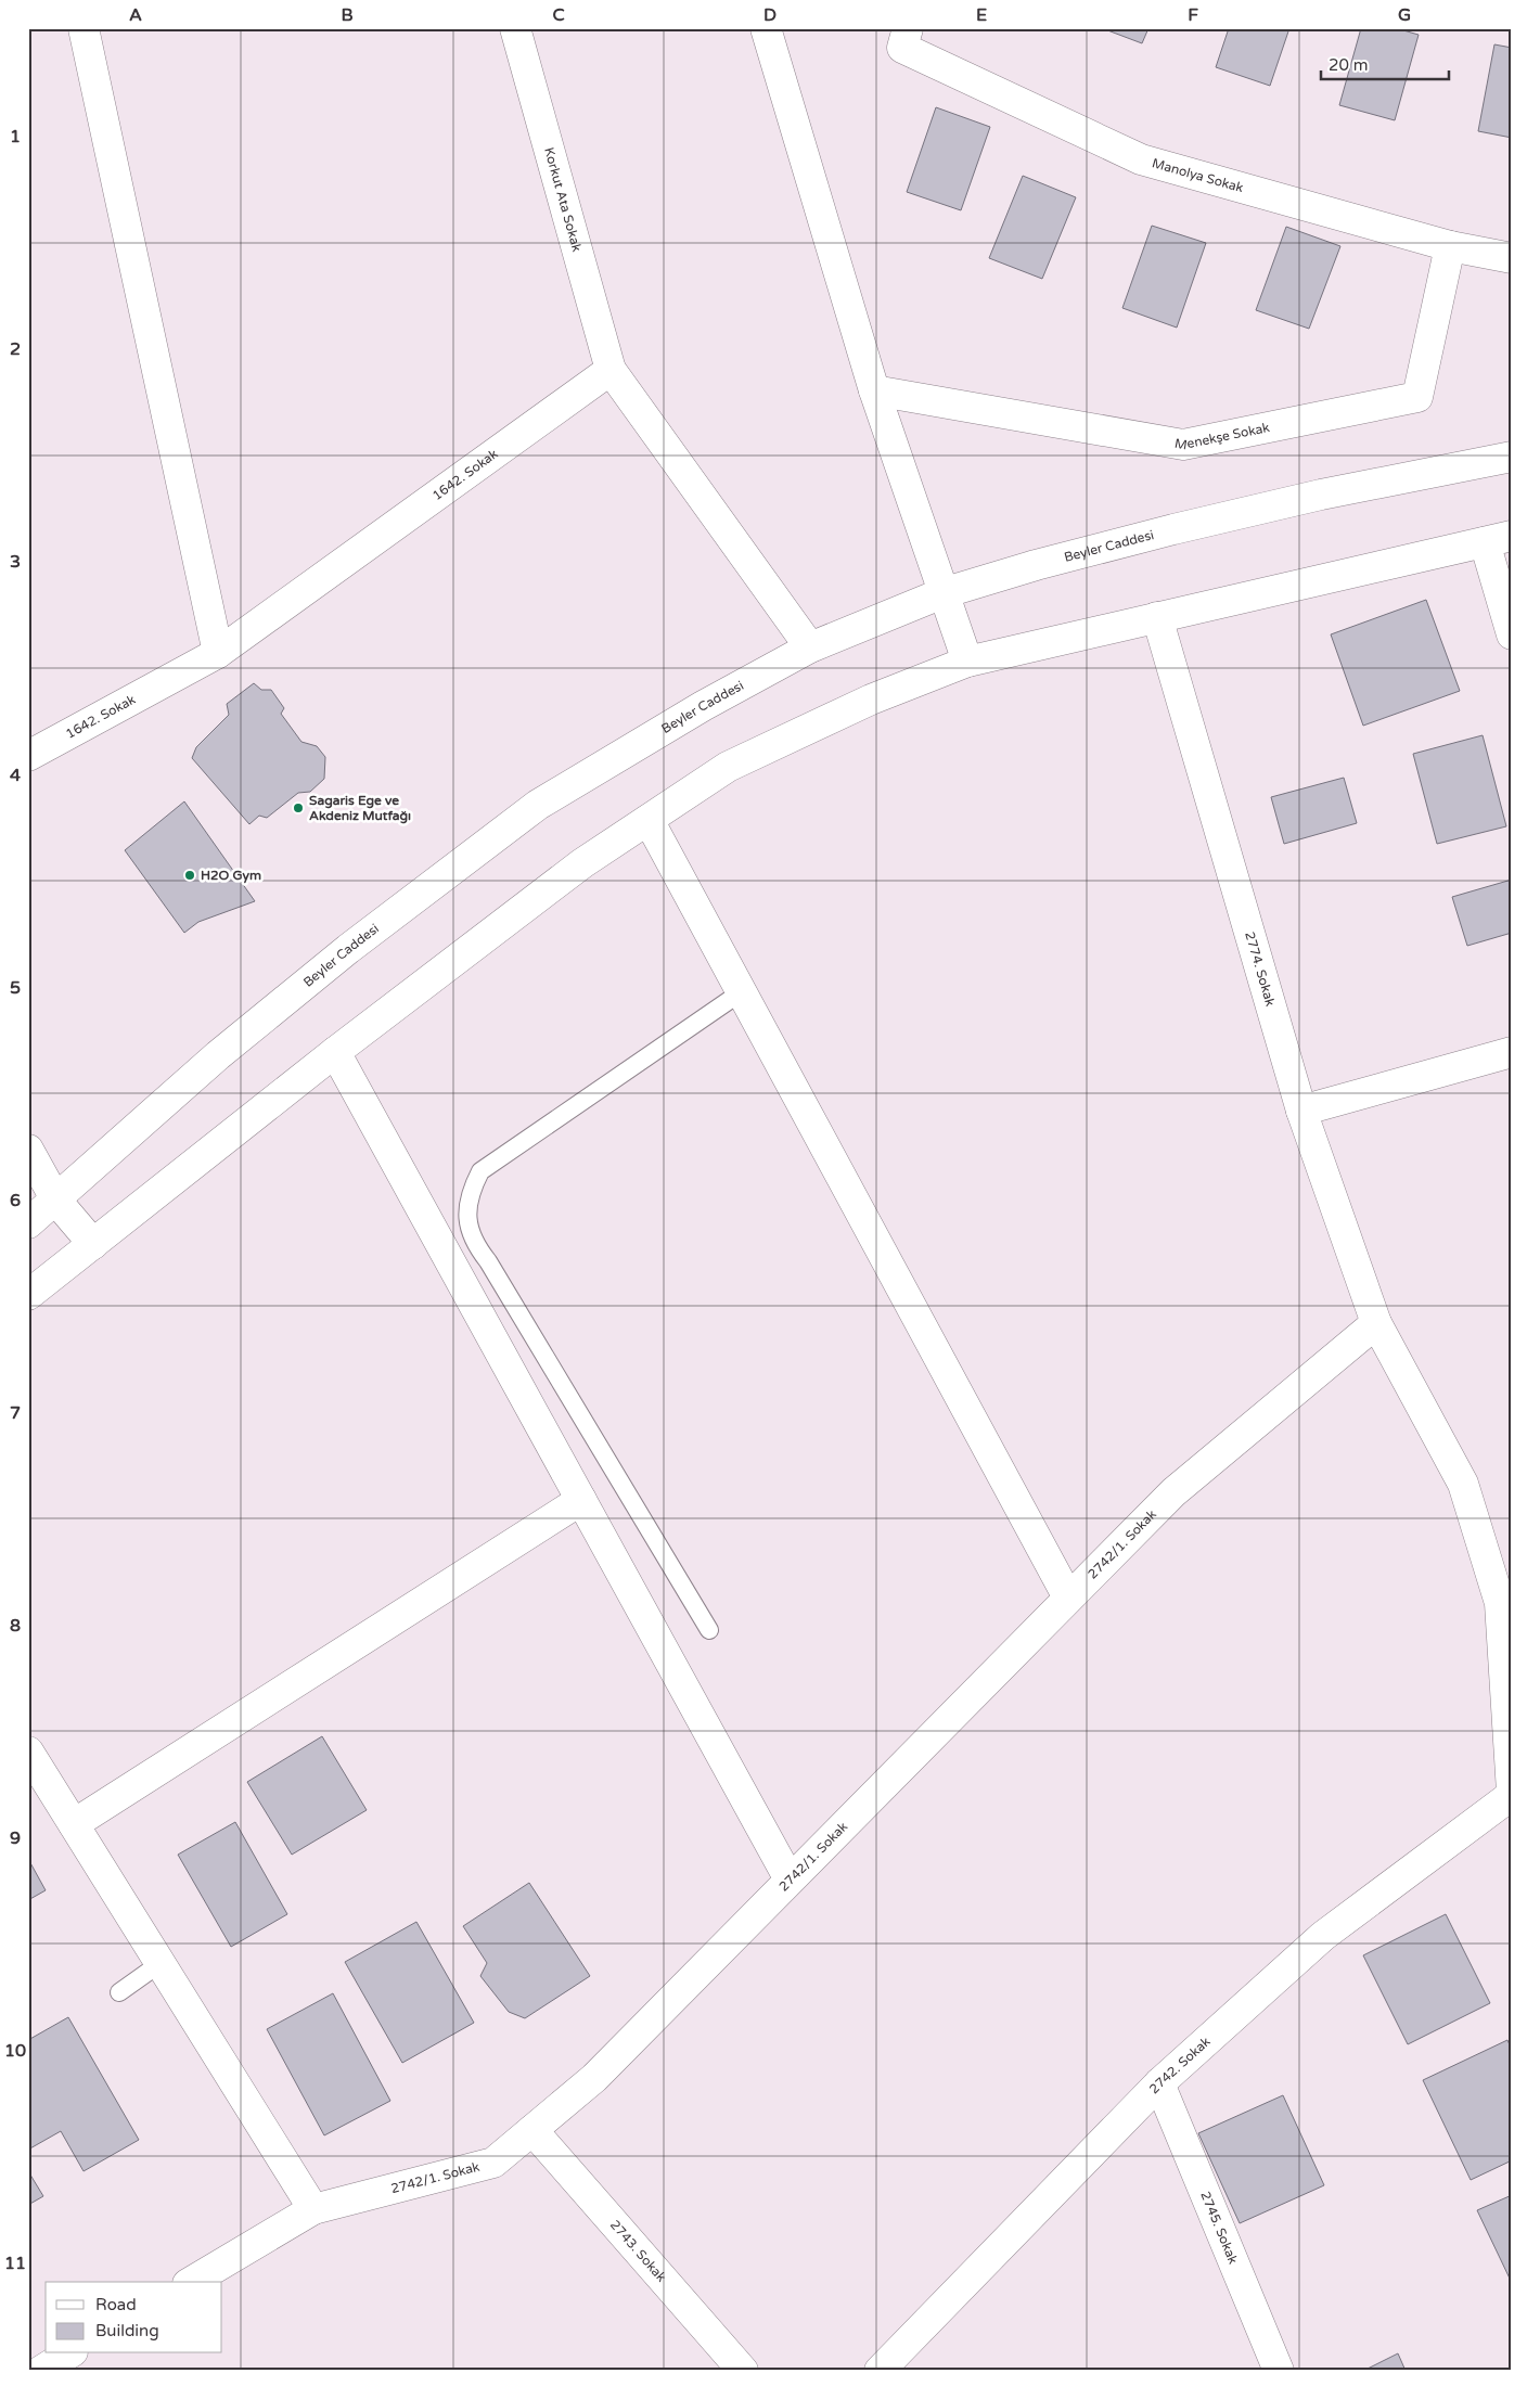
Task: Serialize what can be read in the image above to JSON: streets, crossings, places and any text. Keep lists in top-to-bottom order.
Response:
{
  "streets": {
    "street": [
      "Manolya Sokak",
      "Korkut Ata Sokak",
      "Menekşe Sokak",
      "1642. Sokak",
      "Beyler Caddesi",
      "2774. Sokak",
      "2742/1. Sokak",
      "2742. Sokak",
      "2745. Sokak",
      "2743. Sokak"
    ]
  },
  "crossings": [
    ["Manolya Sokak", "Menekşe Sokak"],
    ["Korkut Ata Sokak", "1642. Sokak"],
    ["2774. Sokak", "2742/1. Sokak"],
    ["2774. Sokak", "2742. Sokak"],
    ["2742/1. Sokak", "2743. Sokak"],
    ["2742. Sokak", "2745. Sokak"]
  ],
  "places": ["Sagaris Ege ve Akdeniz Mutfağı", "H2O Gym"],
  "legend": ["Road", "Building"],
  "scale_bar": "20 m",
  "grid": {
    "columns": [
      "A",
      "B",
      "C",
      "D",
      "E",
      "F",
      "G"
    ],
    "rows": [
      "1",
      "2",
      "3",
      "4",
      "5",
      "6",
      "7",
      "8",
      "9",
      "10",
      "11"
    ]
  }
}
